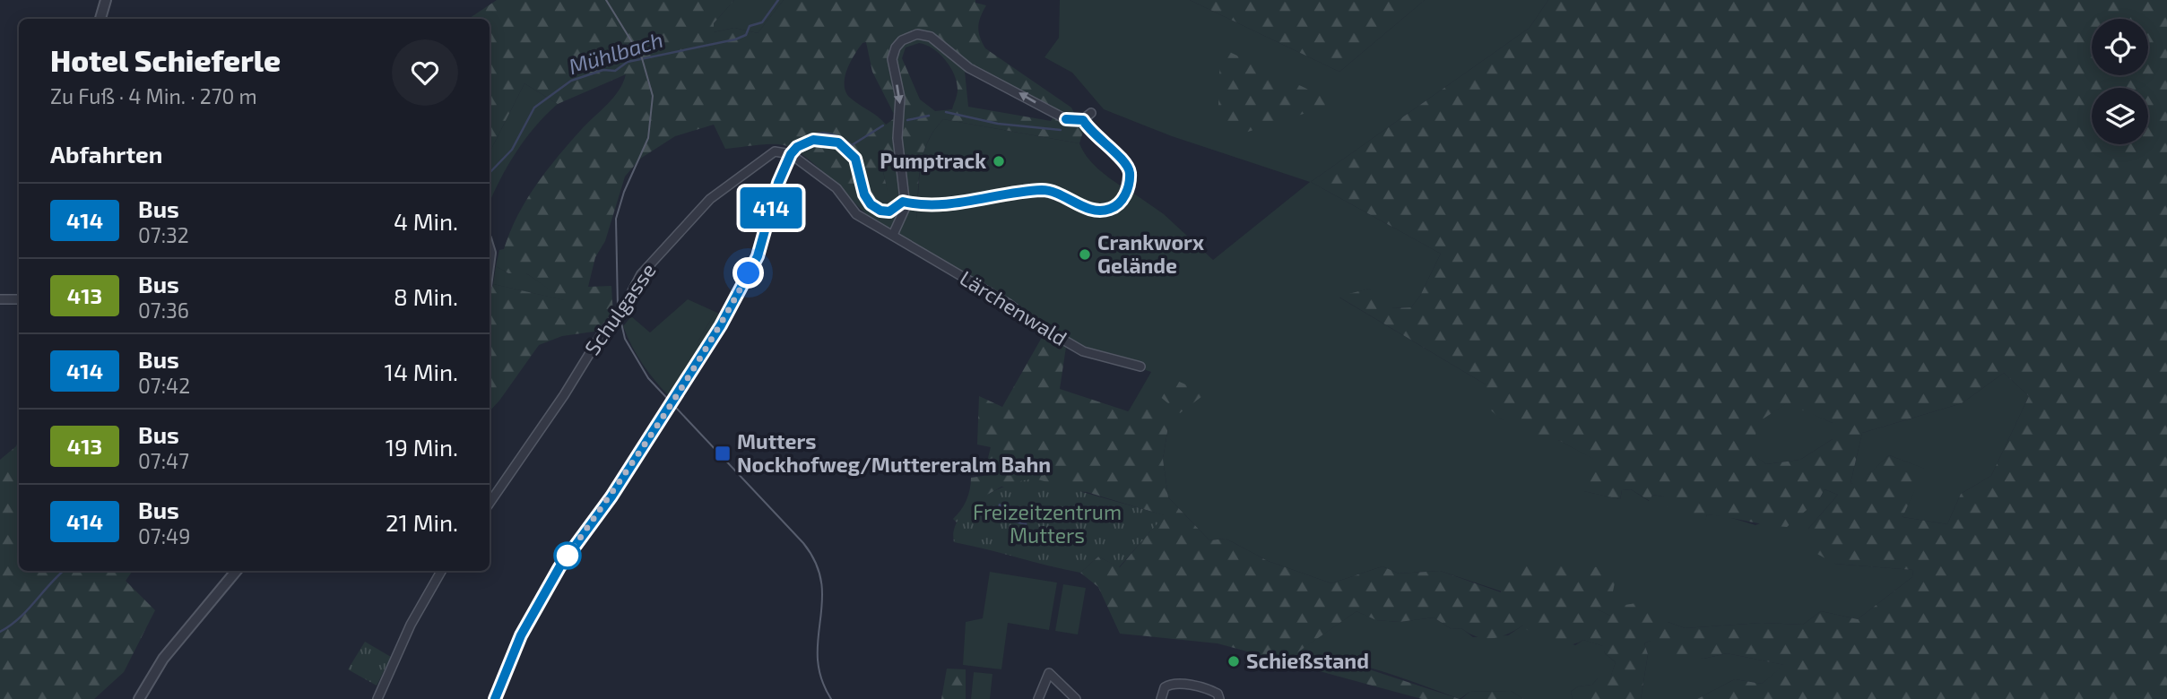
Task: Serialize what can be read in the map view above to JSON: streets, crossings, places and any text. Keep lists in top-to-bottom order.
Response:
{
  "streets": {
    "street": ["Lärchenwald", "Schulgasse"]
  },
  "crossings": [
    ["Lärchenwald", "Schulgasse"]
  ],
  "water": ["Mühlbach"],
  "parks": ["Freizeitzentrum Mutters"],
  "places": {
    "other": ["Pumptrack", "Crankworx Gelände", "Schießstand"],
    "transit": ["Mutters Nockhofweg/Muttereralm Bahn"]
  },
  "lines": ["bus line 414"],
  "page": {
    "on_map": "414",
    "heading": [
      ["Hotel Schieferle", "Zu Fuß · 4 Min. · 270 m"],
      "Abfahrten"
    ],
    "list": [
      {
        "mark": "414",
        "name": "Bus",
        "note": "07:32",
        "value": "4 Min."
      },
      {
        "mark": "413",
        "name": "Bus",
        "note": "07:36",
        "value": "8 Min."
      },
      {
        "mark": "414",
        "name": "Bus",
        "note": "07:42",
        "value": "14 Min."
      },
      {
        "mark": "413",
        "name": "Bus",
        "note": "07:47",
        "value": "19 Min."
      },
      {
        "mark": "414",
        "name": "Bus",
        "note": "07:49",
        "value": "21 Min."
      }
    ]
  }
}
